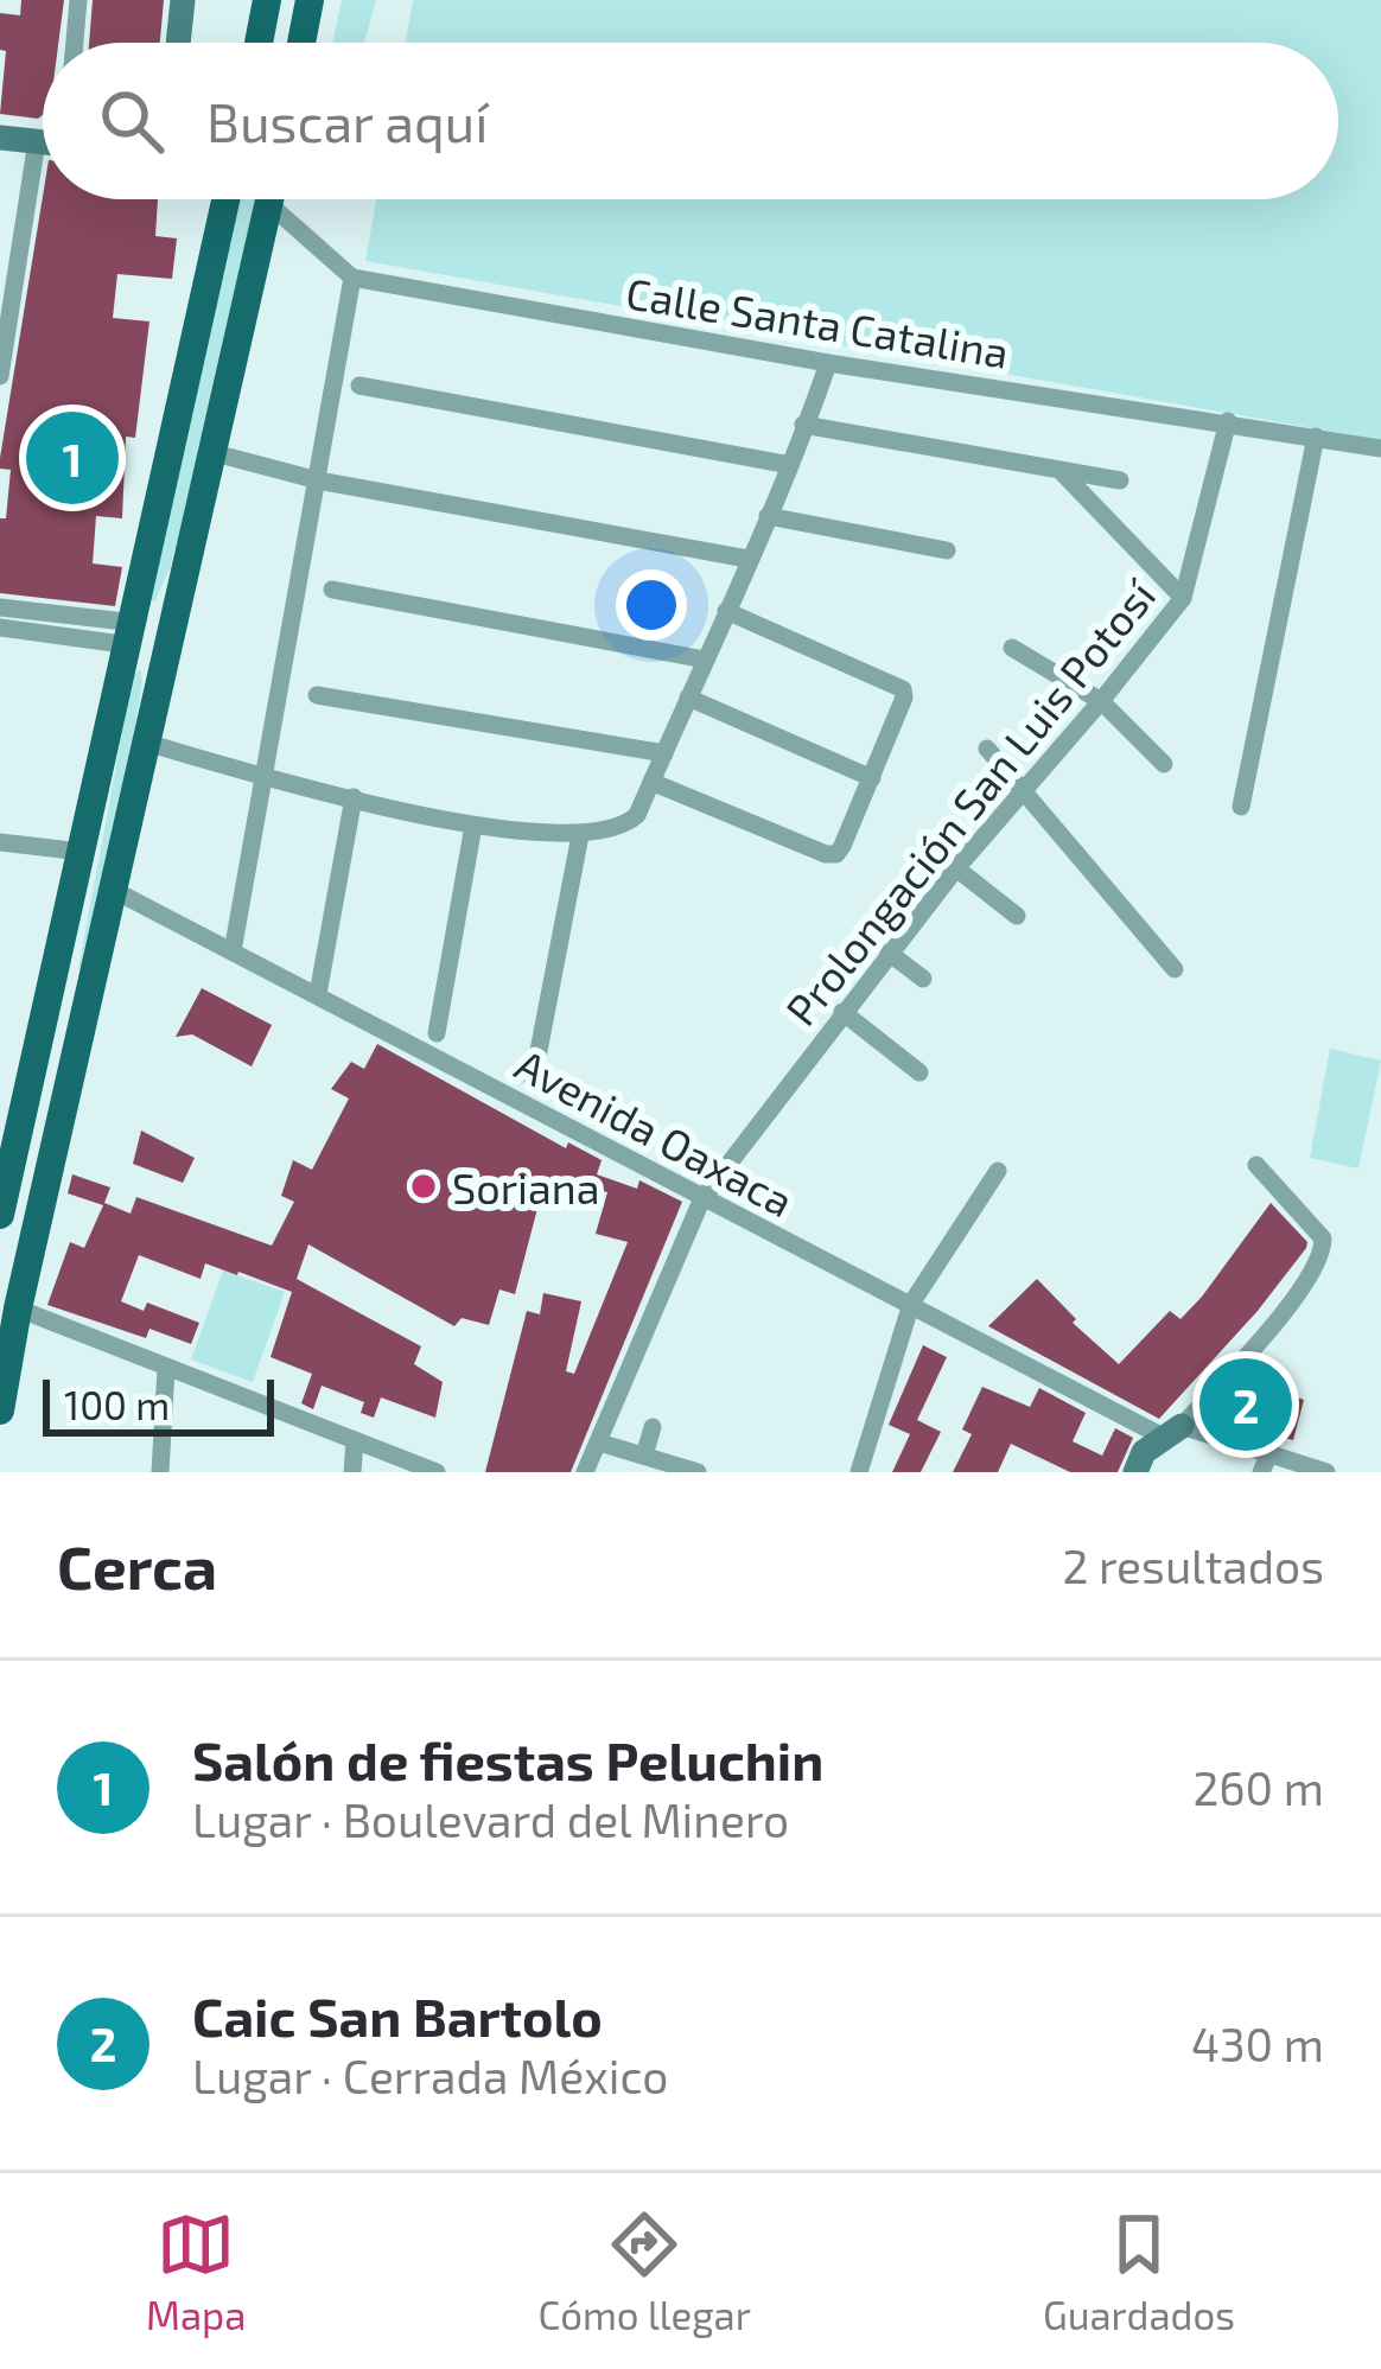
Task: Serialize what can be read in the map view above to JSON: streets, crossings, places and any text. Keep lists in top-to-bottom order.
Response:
{
  "streets": {
    "street": ["Calle Santa Catalina", "Prolongación San Luis Potosí", "Avenida Oaxaca"]
  },
  "crossings": [
    ["Calle Santa Catalina", "Prolongación San Luis Potosí"],
    ["Prolongación San Luis Potosí", "Avenida Oaxaca"]
  ],
  "places": ["Soriana"],
  "scale_bar": "100 m",
  "page": {
    "search": "Buscar aquí",
    "pins": ["1", "2"],
    "scale": "100 m",
    "heading": ["Cerca", "2 resultados"],
    "list": [
      {
        "mark": "1",
        "name": "Salón de fiestas Peluchin",
        "note": "Lugar · Boulevard del Minero",
        "value": "260 m"
      },
      {
        "mark": "2",
        "name": "Caic San Bartolo",
        "note": "Lugar · Cerrada México",
        "value": "430 m"
      }
    ],
    "nav": ["Mapa", "Cómo llegar", "Guardados"]
  }
}
